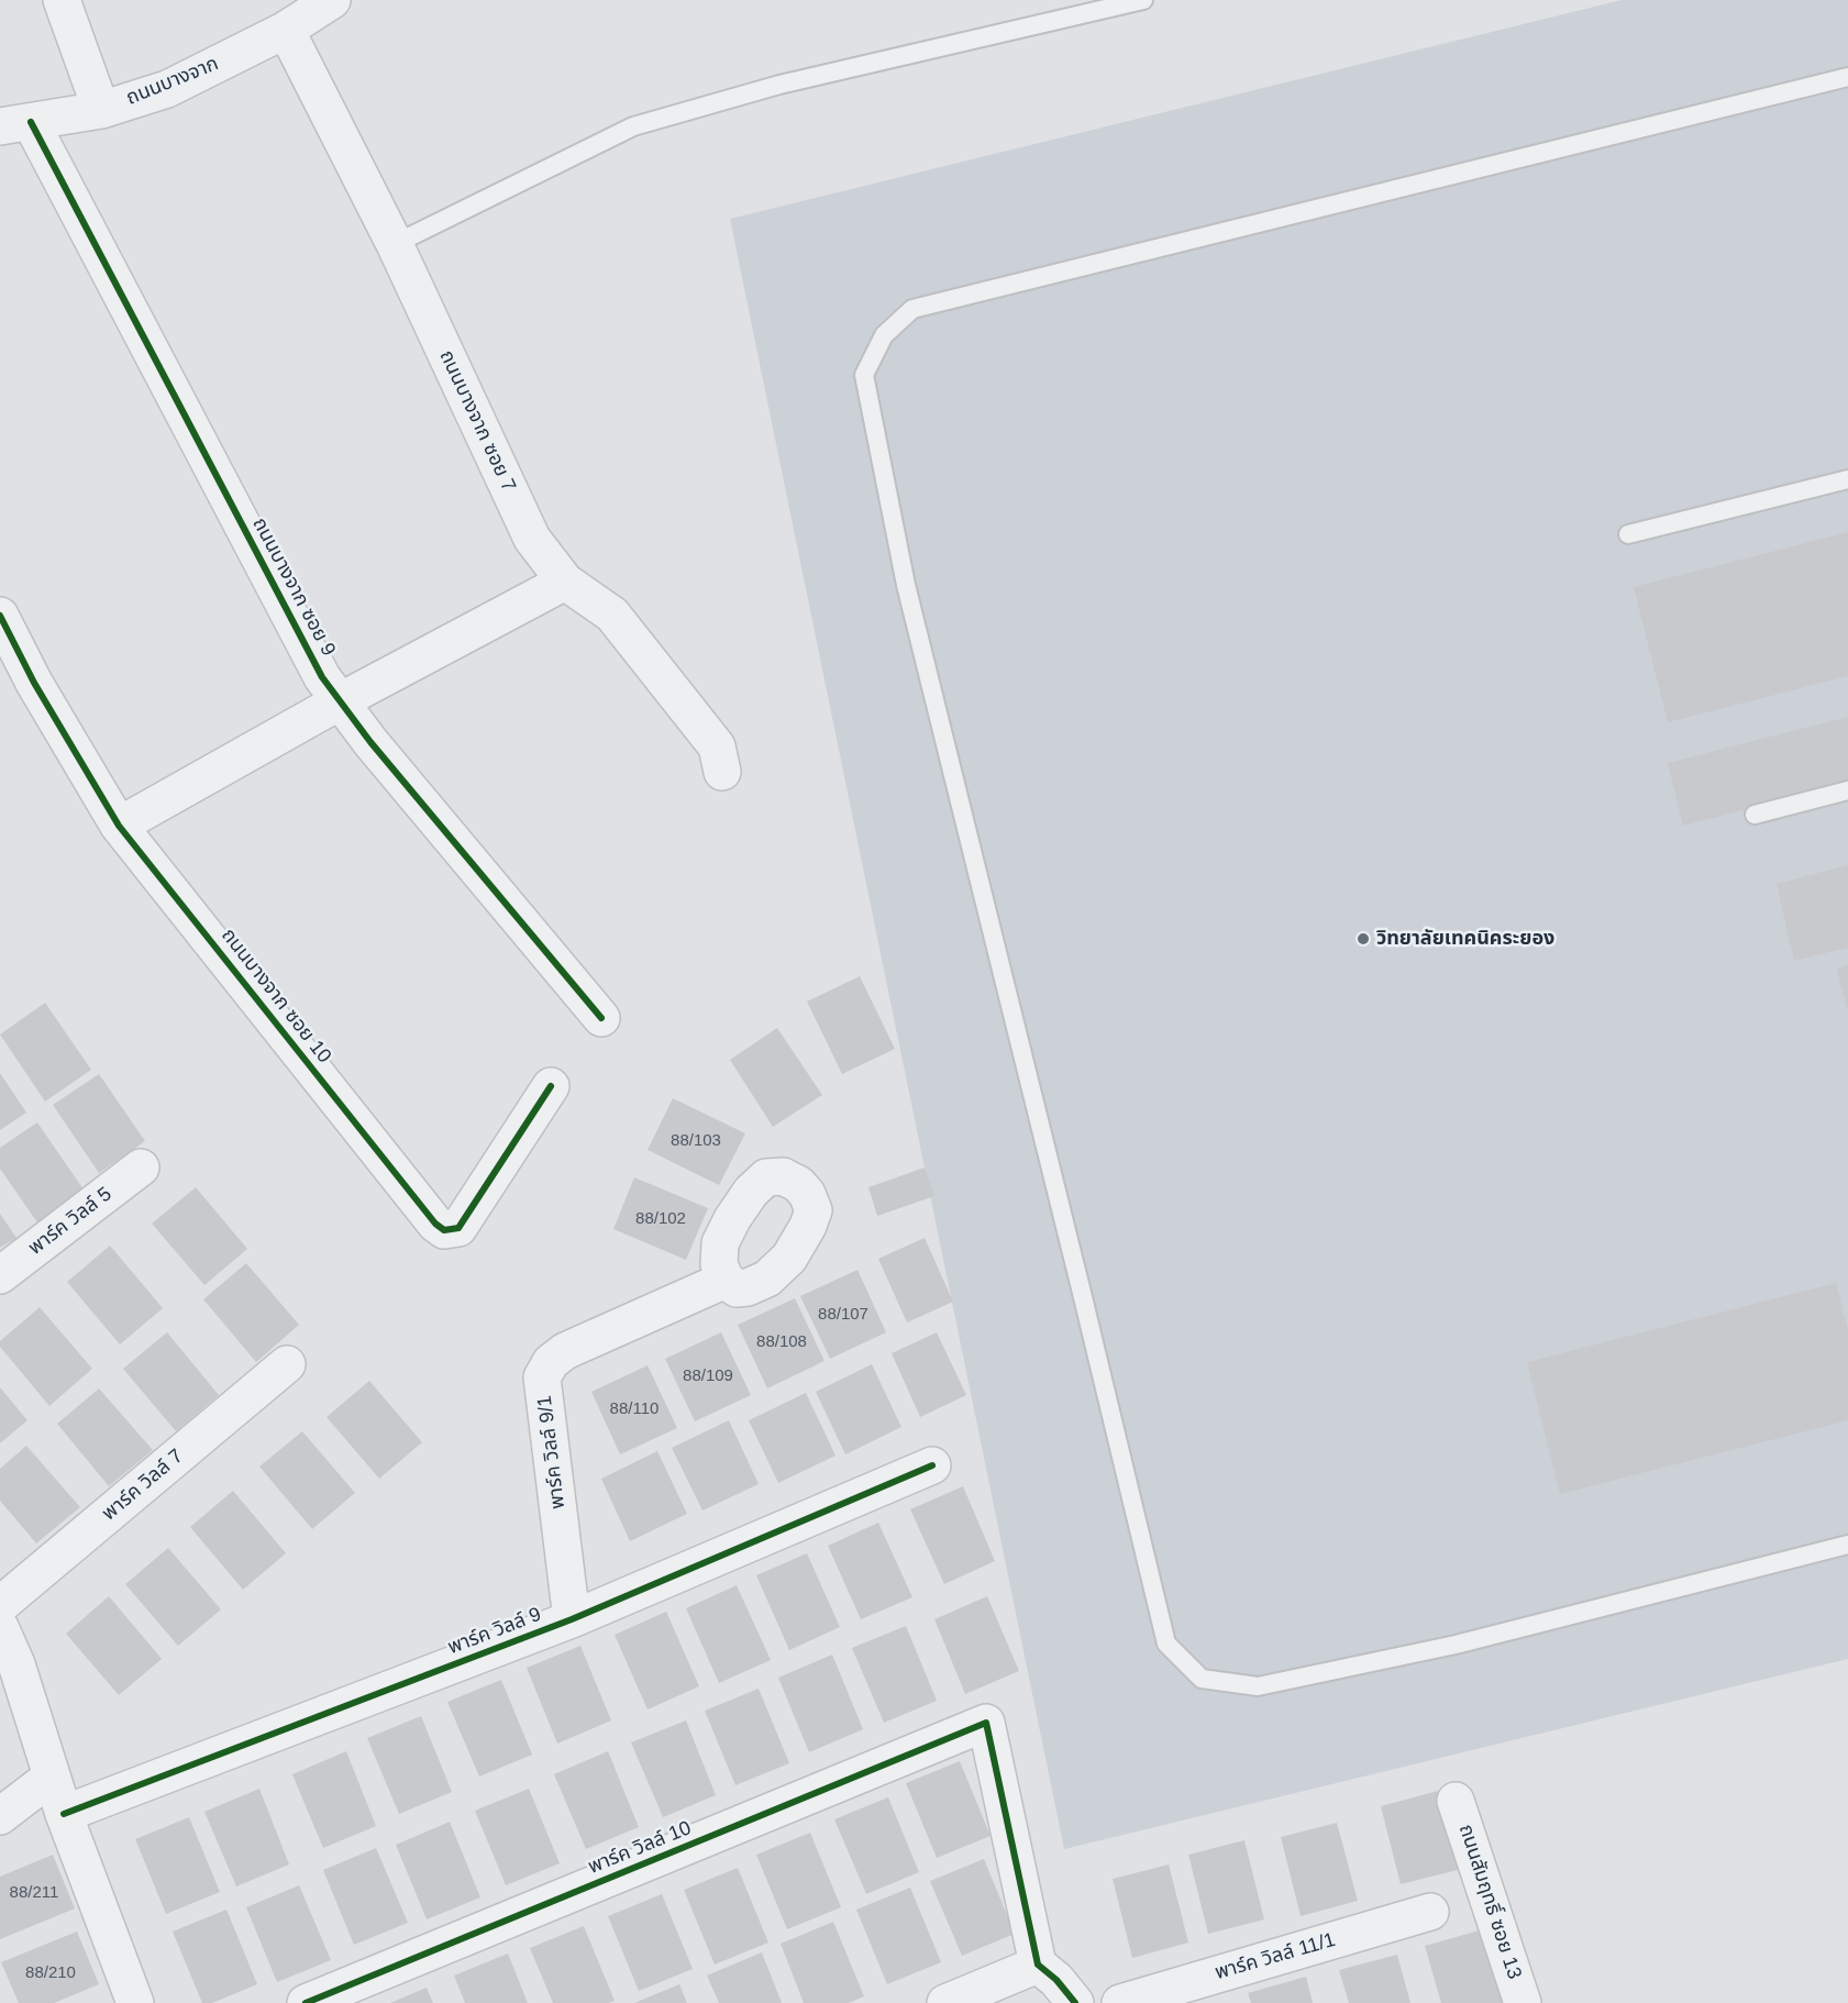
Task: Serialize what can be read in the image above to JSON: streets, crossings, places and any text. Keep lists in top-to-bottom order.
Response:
{
  "streets": {
    "street": [
      "ถนนบางจาก",
      "ถนนบางจาก ซอย 7",
      "ถนนบางจาก ซอย 9",
      "ถนนบางจาก ซอย 10",
      "พาร์ค วิลล์ 5",
      "พาร์ค วิลล์ 9/1",
      "พาร์ค วิลล์ 7",
      "พาร์ค วิลล์ 9",
      "พาร์ค วิลล์ 10",
      "ถนนสัมฤทธิ์ ซอย 13",
      "พาร์ค วิลล์ 11/1"
    ]
  },
  "crossings": [
    ["ถนนบางจาก", "ถนนบางจาก ซอย 7"],
    ["ถนนบางจาก", "ถนนบางจาก ซอย 9"],
    ["พาร์ค วิลล์ 9/1", "พาร์ค วิลล์ 9"]
  ],
  "places": ["วิทยาลัยเทคนิคระยอง"],
  "house_numbers": [
    "88/103",
    "88/102",
    "88/107",
    "88/108",
    "88/109",
    "88/110",
    "88/211",
    "88/210"
  ]
}
